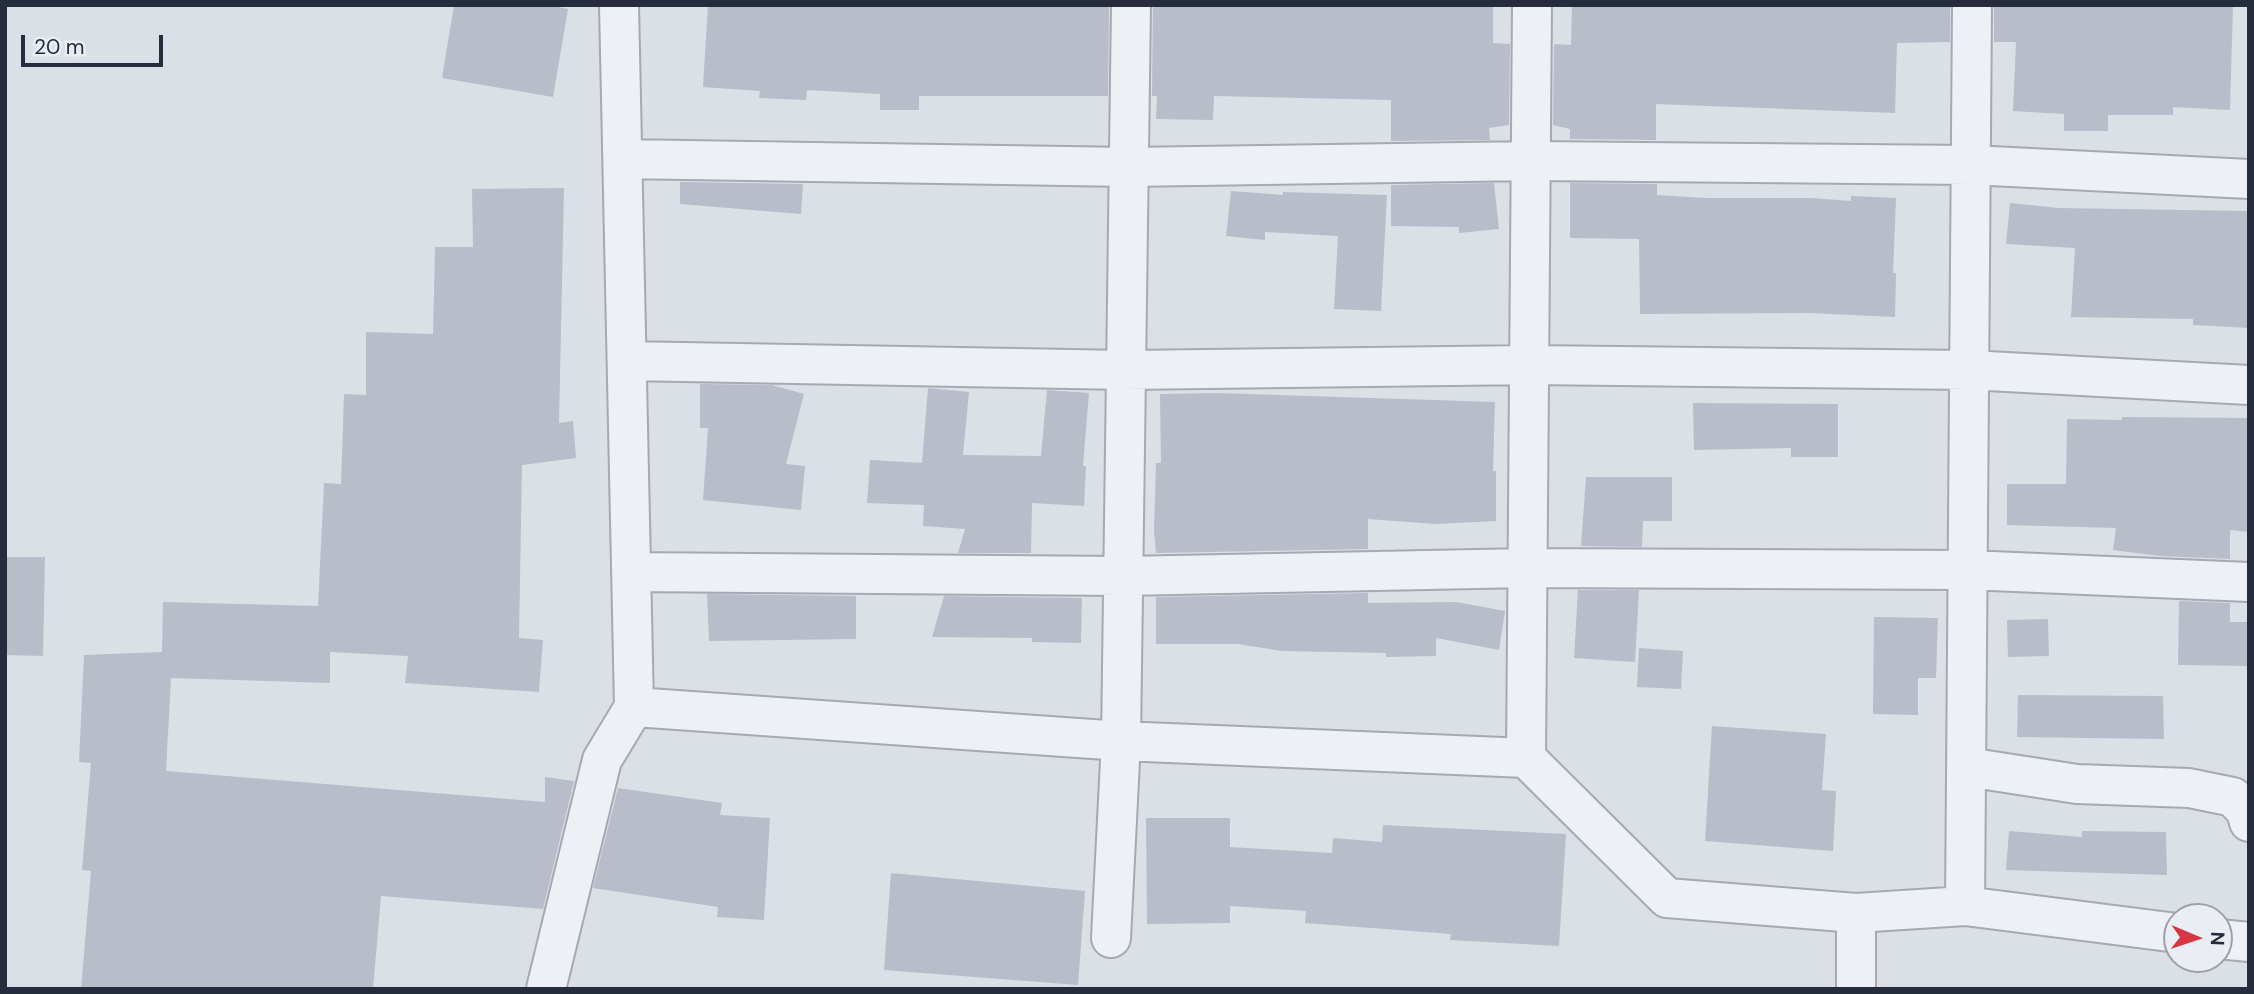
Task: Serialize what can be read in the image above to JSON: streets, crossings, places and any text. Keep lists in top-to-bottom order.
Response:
{
  "scale_bar": "20 m",
  "north": "right"
}
